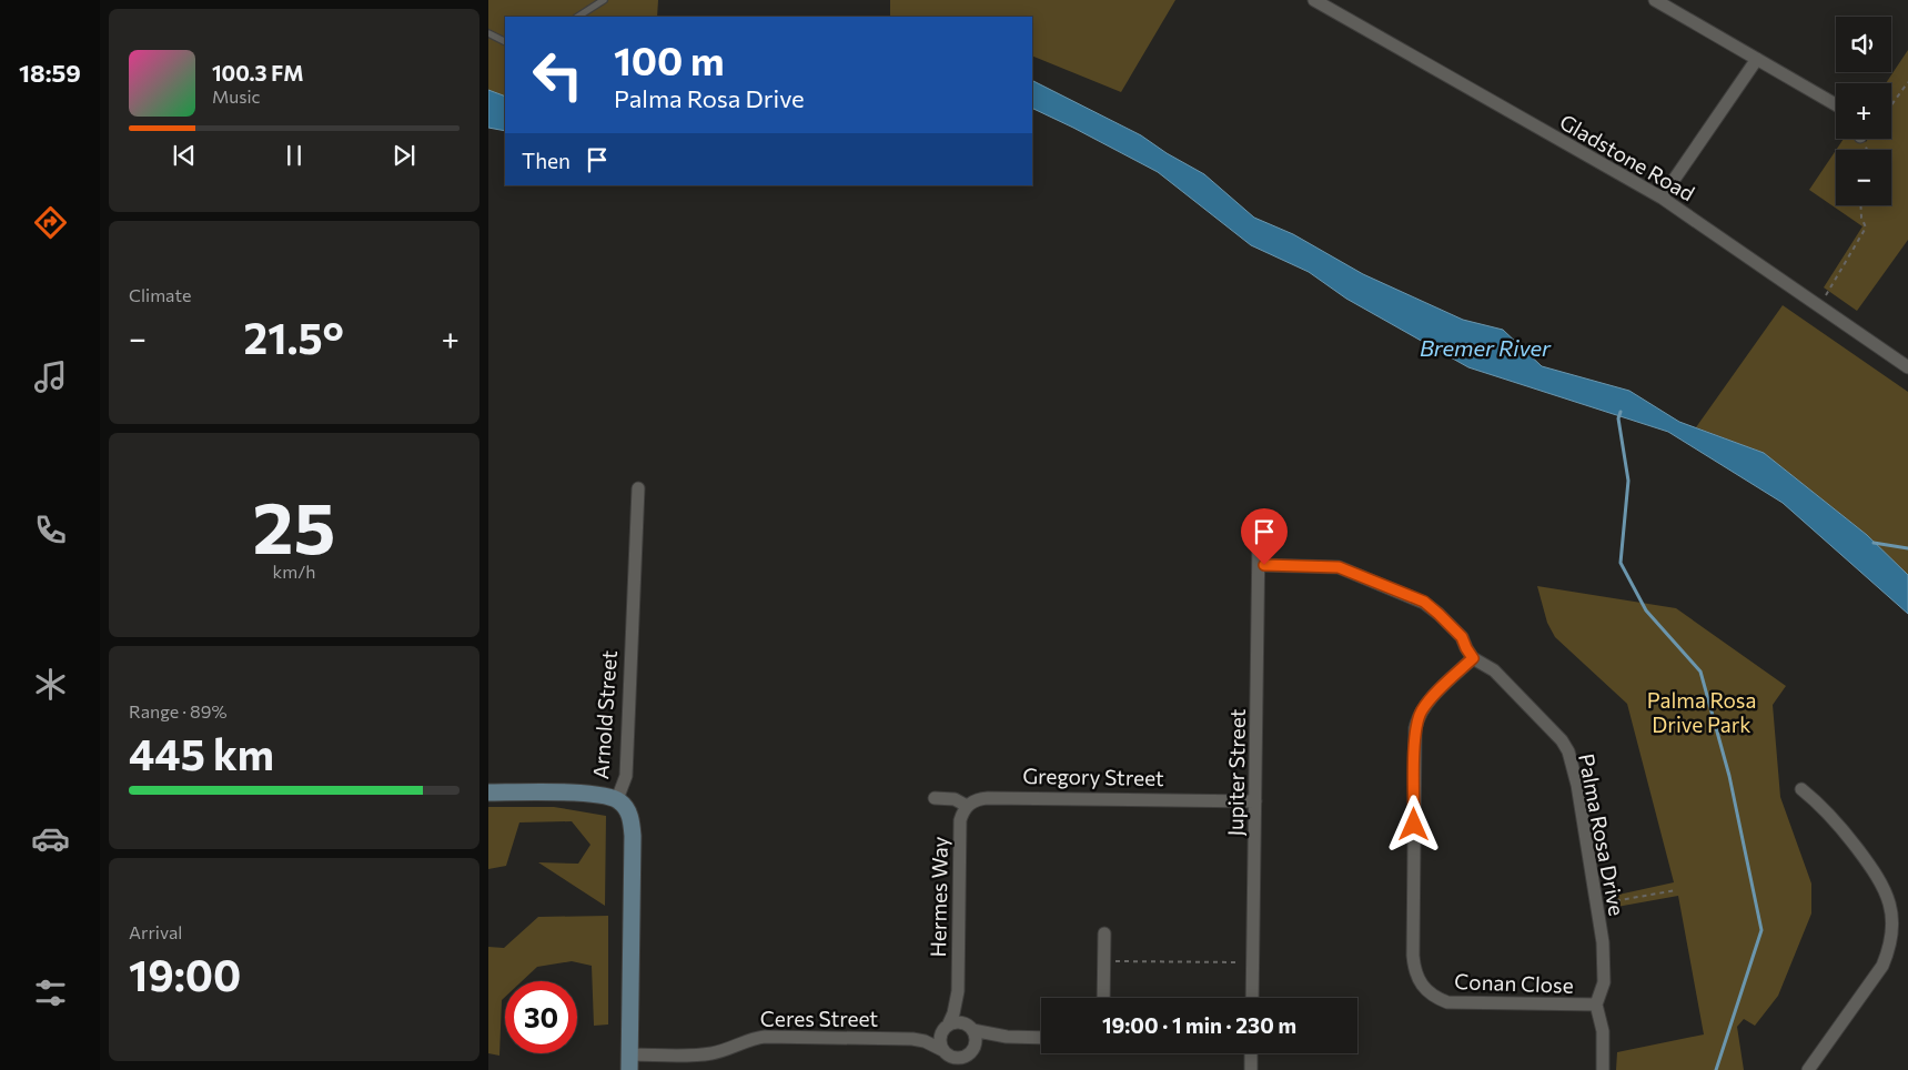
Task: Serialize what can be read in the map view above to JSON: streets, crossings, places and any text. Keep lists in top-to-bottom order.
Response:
{
  "streets": {
    "main road": ["Arnold Street"],
    "street": [
      "Gladstone Road",
      "Jupiter Street",
      "Gregory Street",
      "Palma Rosa Drive",
      "Hermes Way",
      "Conan Close",
      "Ceres Street"
    ]
  },
  "crossings": [
    ["Arnold Street", "Ceres Street"],
    ["Jupiter Street", "Gregory Street"],
    ["Jupiter Street", "Palma Rosa Drive"],
    ["Gregory Street", "Hermes Way"],
    ["Palma Rosa Drive", "Conan Close"],
    ["Hermes Way", "Ceres Street"]
  ],
  "water": ["Bremer River"],
  "parks": ["Palma Rosa Drive Park"],
  "page": {
    "tabs": "18:59",
    "map_buttons": ["+", "−"],
    "turn": ["100 m", "Palma Rosa Drive"],
    "song": ["100.3 FM", "Music"],
    "then": "Then",
    "tile": [
      "Climate",
      ["25", "km/h"],
      ["Range · 89%", "445 km"],
      ["Arrival", "19:00"]
    ],
    "heat": ["−", "21.5°", "+"],
    "limit": "30",
    "trip": "19:00 · 1 min · 230 m"
  }
}
